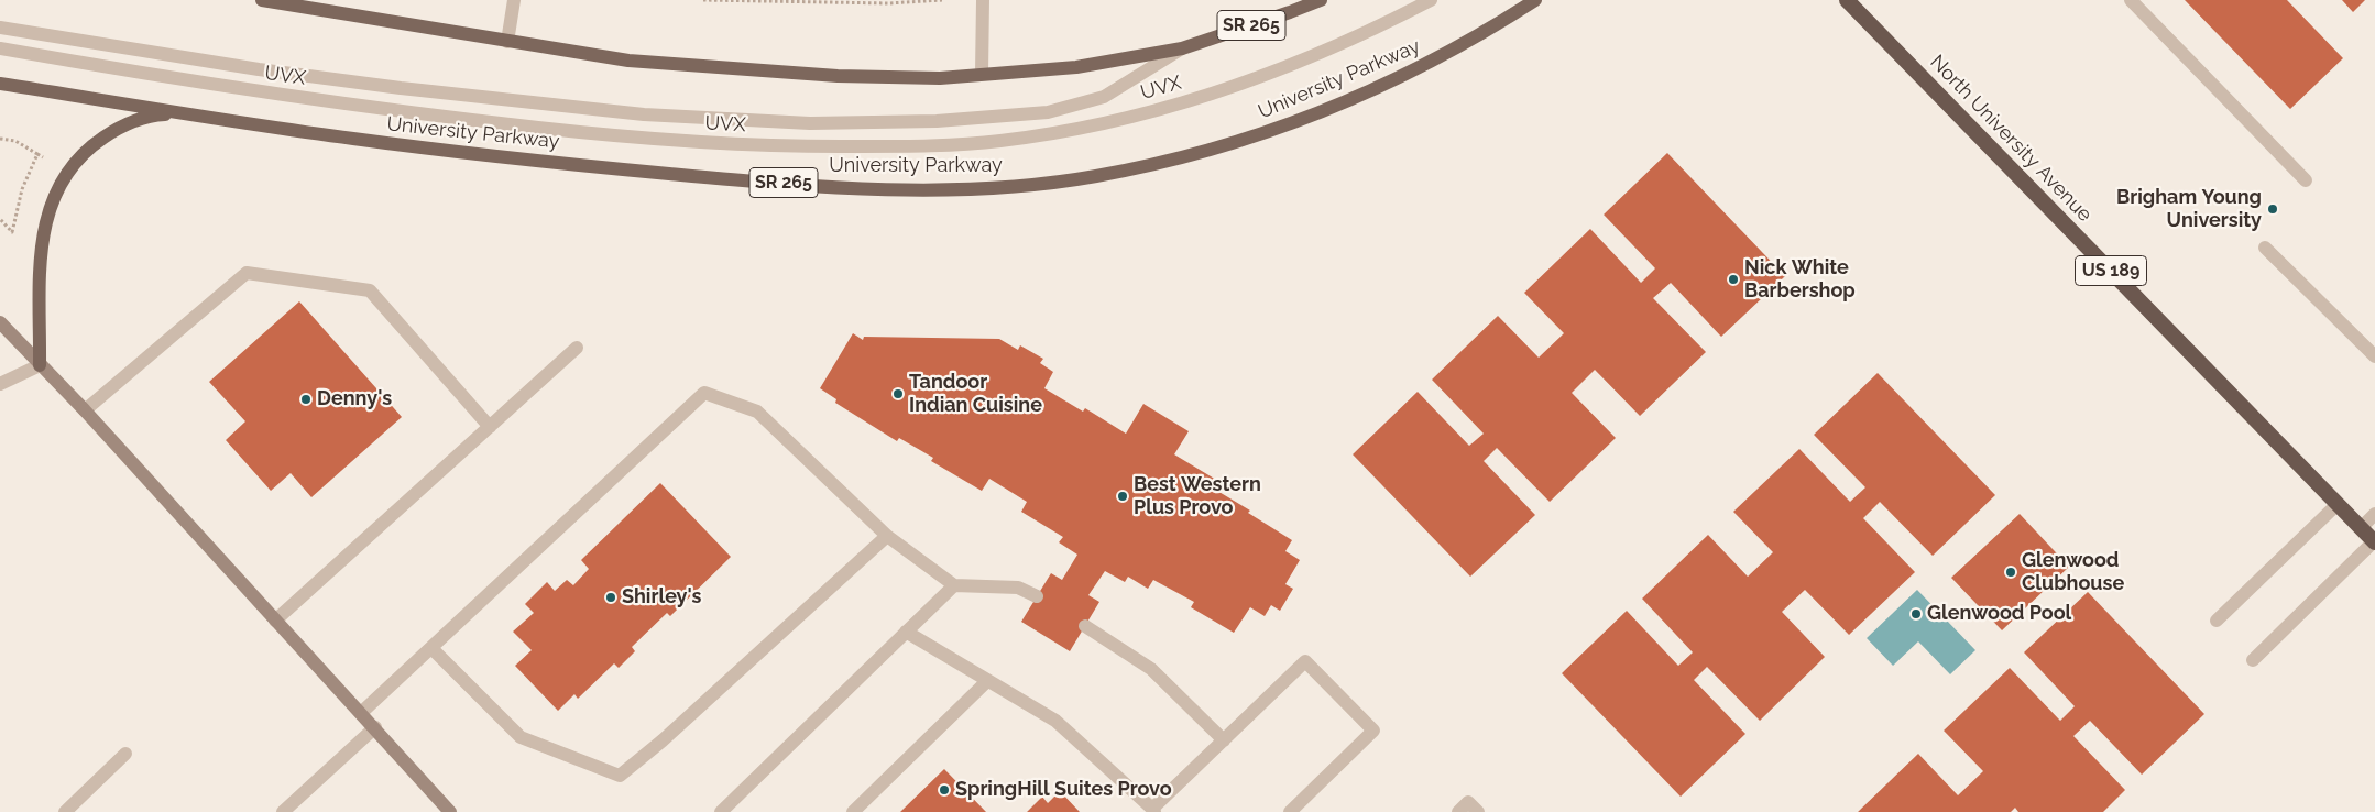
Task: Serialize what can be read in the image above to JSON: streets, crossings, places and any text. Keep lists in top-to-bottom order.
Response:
{
  "streets": {
    "highway": ["North University Avenue", "US 189"],
    "main road": ["SR 265", "University Parkway"],
    "street": ["UVX"]
  },
  "places": [
    "Brigham Young University",
    "Nick White Barbershop",
    "Tandoor Indian Cuisine",
    "Denny's",
    "Best Western Plus Provo",
    "Glenwood Clubhouse",
    "Shirley's",
    "Glenwood Pool",
    "SpringHill Suites Provo"
  ]
}
